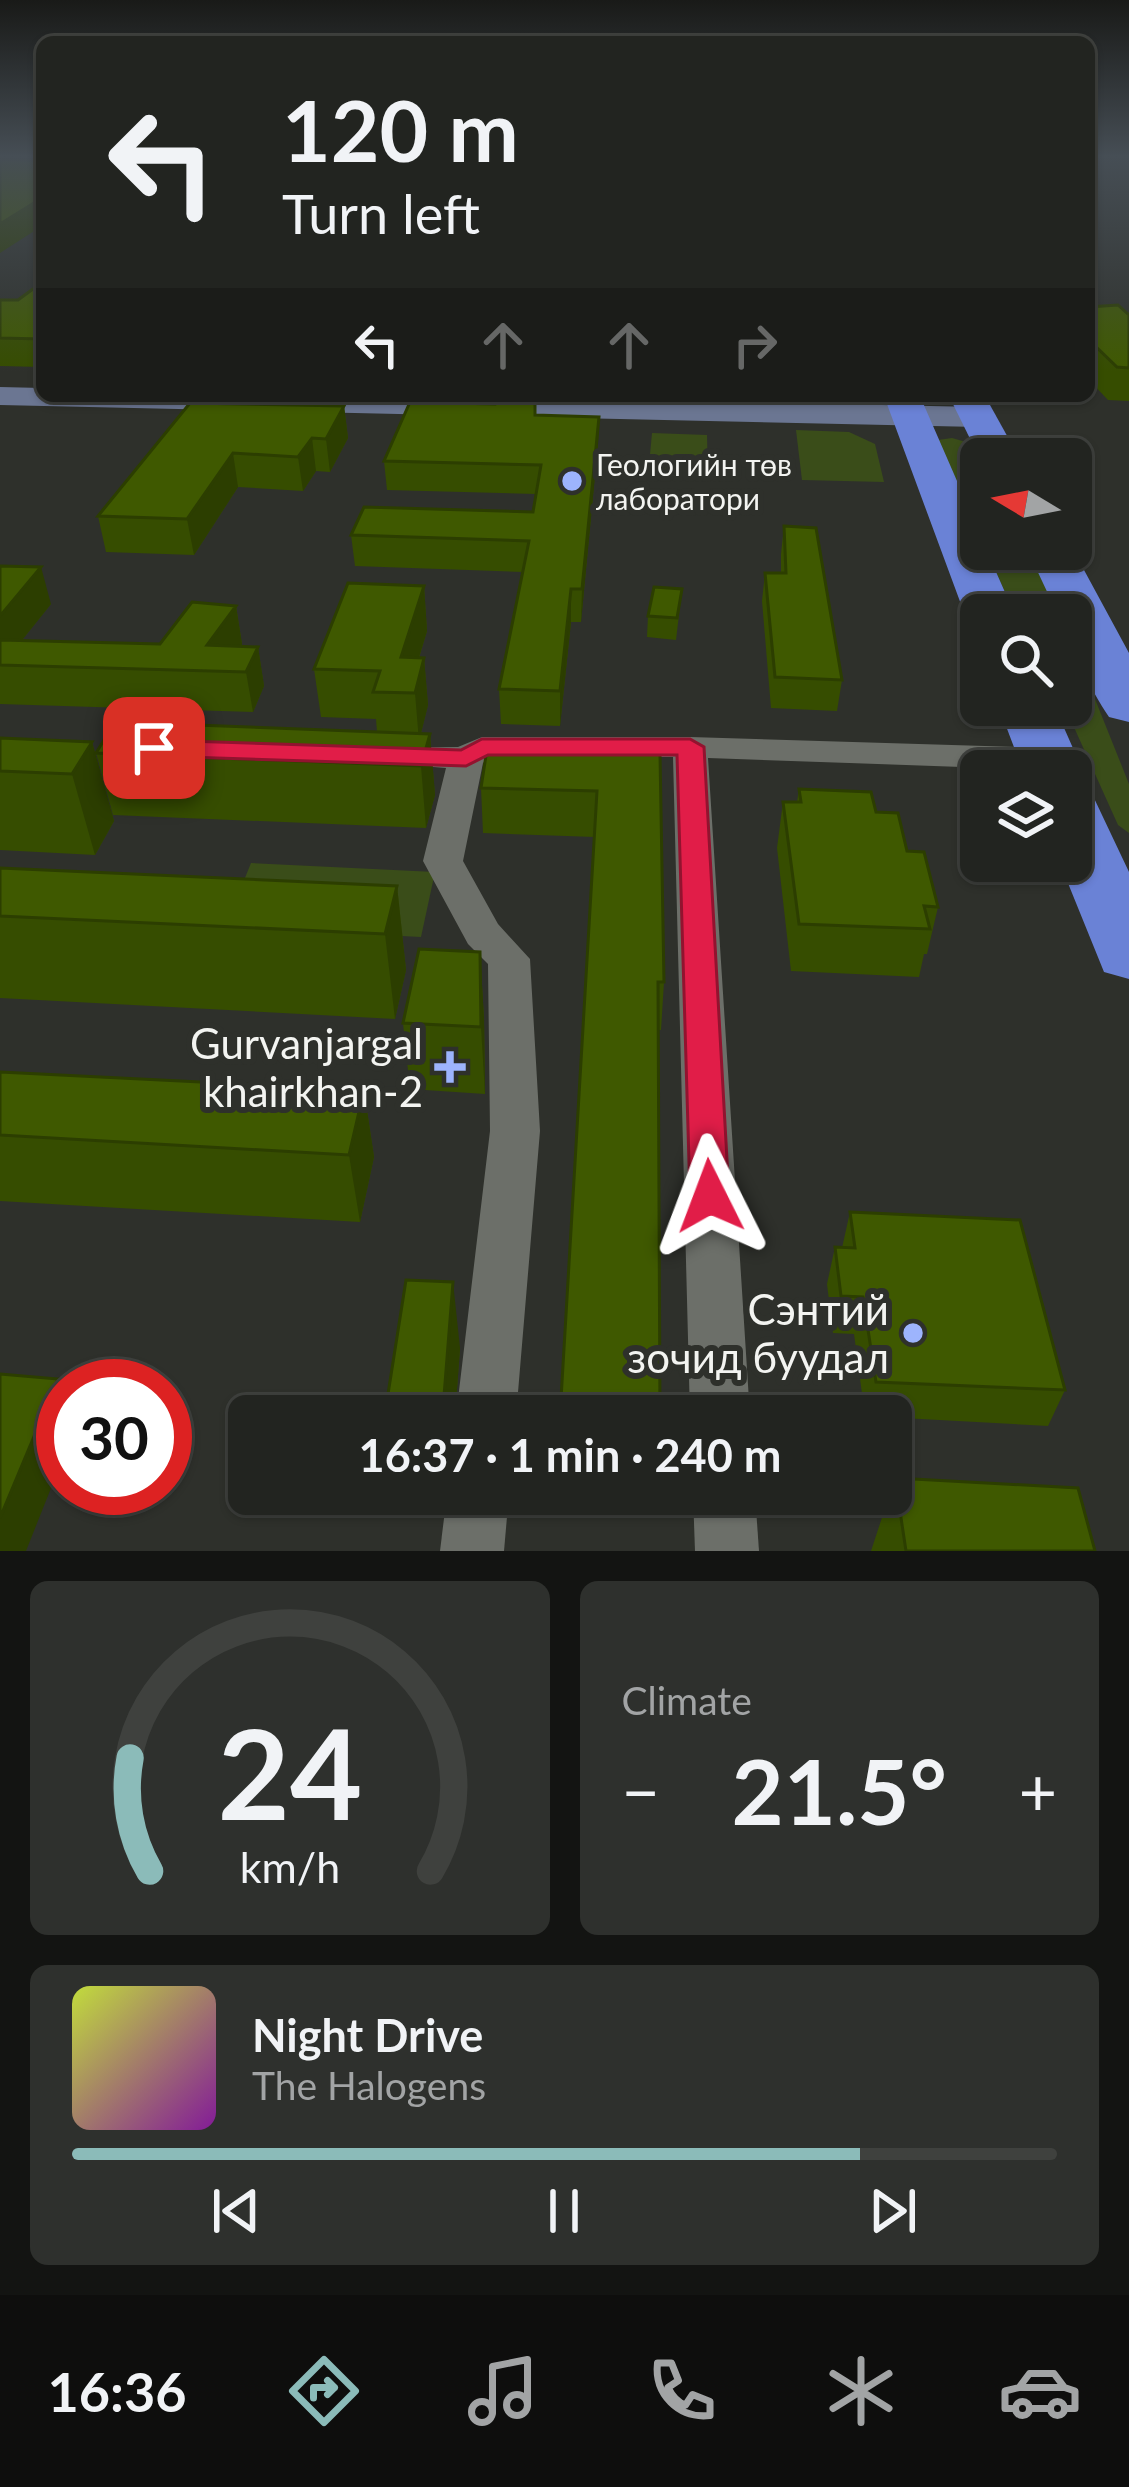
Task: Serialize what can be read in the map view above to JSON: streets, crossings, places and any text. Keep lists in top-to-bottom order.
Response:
{
  "places": {
    "other": ["Геологийн төв лаборатори", "Сэнтий зочид буудал"],
    "health": ["Gurvanjargal khairkhan-2"]
  },
  "north": "left",
  "page": {
    "turn": ["120 m", "Turn left"],
    "limit": "30",
    "trip": "16:37 · 1 min · 240 m",
    "tile": "Climate",
    "heat": ["−", "21.5°", "+"],
    "song": ["Night Drive", "The Halogens"],
    "tabs": "16:36",
    "gauge": ["24", "km/h"]
  }
}
